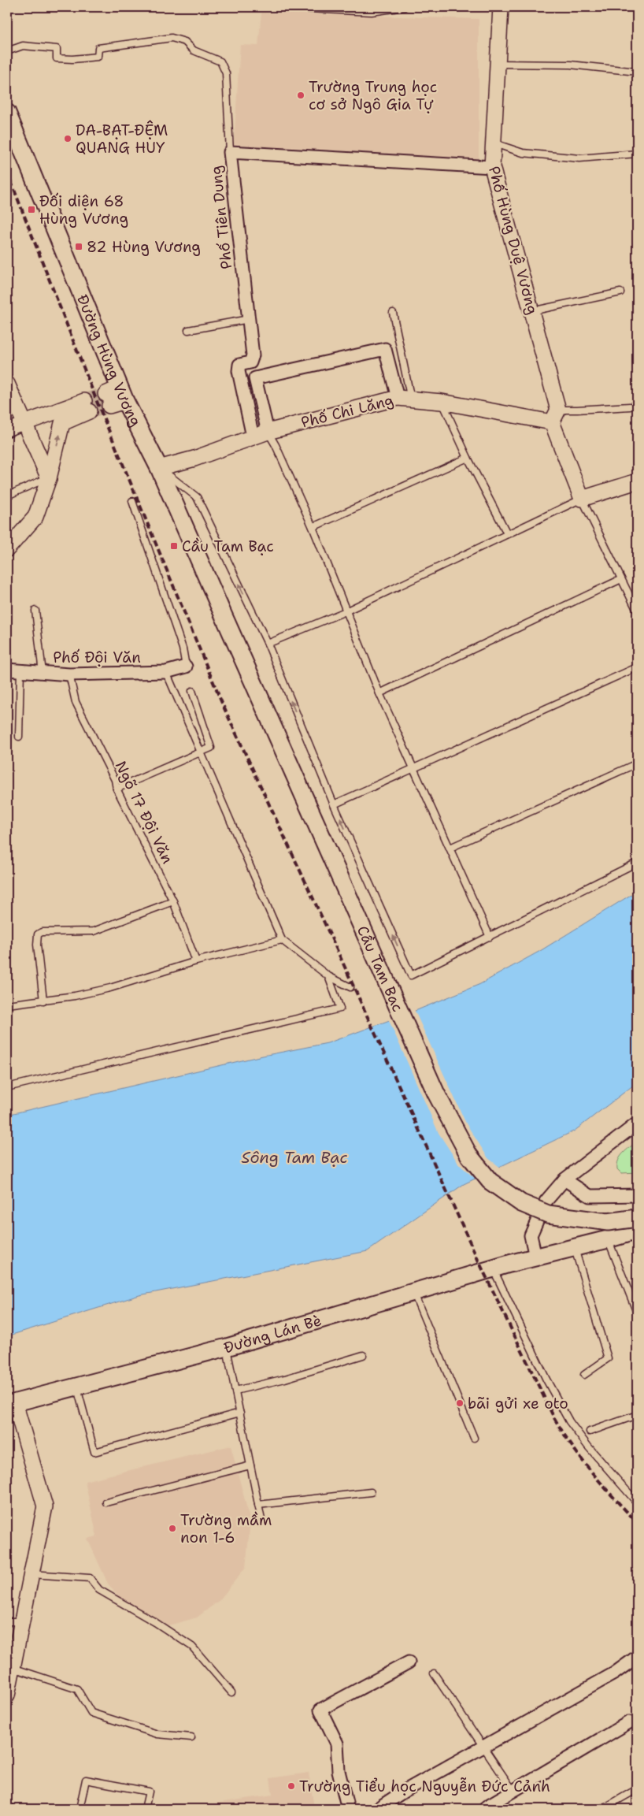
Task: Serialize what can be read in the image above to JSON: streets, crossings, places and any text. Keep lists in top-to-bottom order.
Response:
{
  "streets": {
    "main road": ["Đường Hùng Vương", "Cầu Tam Bạc", "Đường Lán Bè"],
    "street": [
      "Phố Tiên Dung",
      "Phố Hùng Duệ Vương",
      "Phố Chi Lăng",
      "Phố Đội Văn"
    ],
    "lane": ["Ngõ 17 Đội Văn"]
  },
  "crossings": [
    ["Phố Tiên Dung", "Phố Hùng Duệ Vương"],
    ["Phố Tiên Dung", "Phố Chi Lăng"],
    ["Phố Hùng Duệ Vương", "Phố Chi Lăng"],
    ["Đường Hùng Vương", "Phố Chi Lăng"],
    ["Đường Hùng Vương", "Cầu Tam Bạc"],
    ["Phố Đội Văn", "Ngõ 17 Đội Văn"]
  ],
  "water": ["Sông Tam Bạc"],
  "places": {
    "other": [
      "Trường Trung học cơ sở Ngô Gia Tự",
      "DA-BẠT-ĐỆM QUANG HUY",
      "bãi gửi xe oto",
      "Trường mầm non 1-6",
      "Trường Tiểu học Nguyễn Đức Cảnh"
    ],
    "transit": ["Đối diện 68 Hùng Vương", "82 Hùng Vương", "Cầu Tam Bạc"]
  }
}
